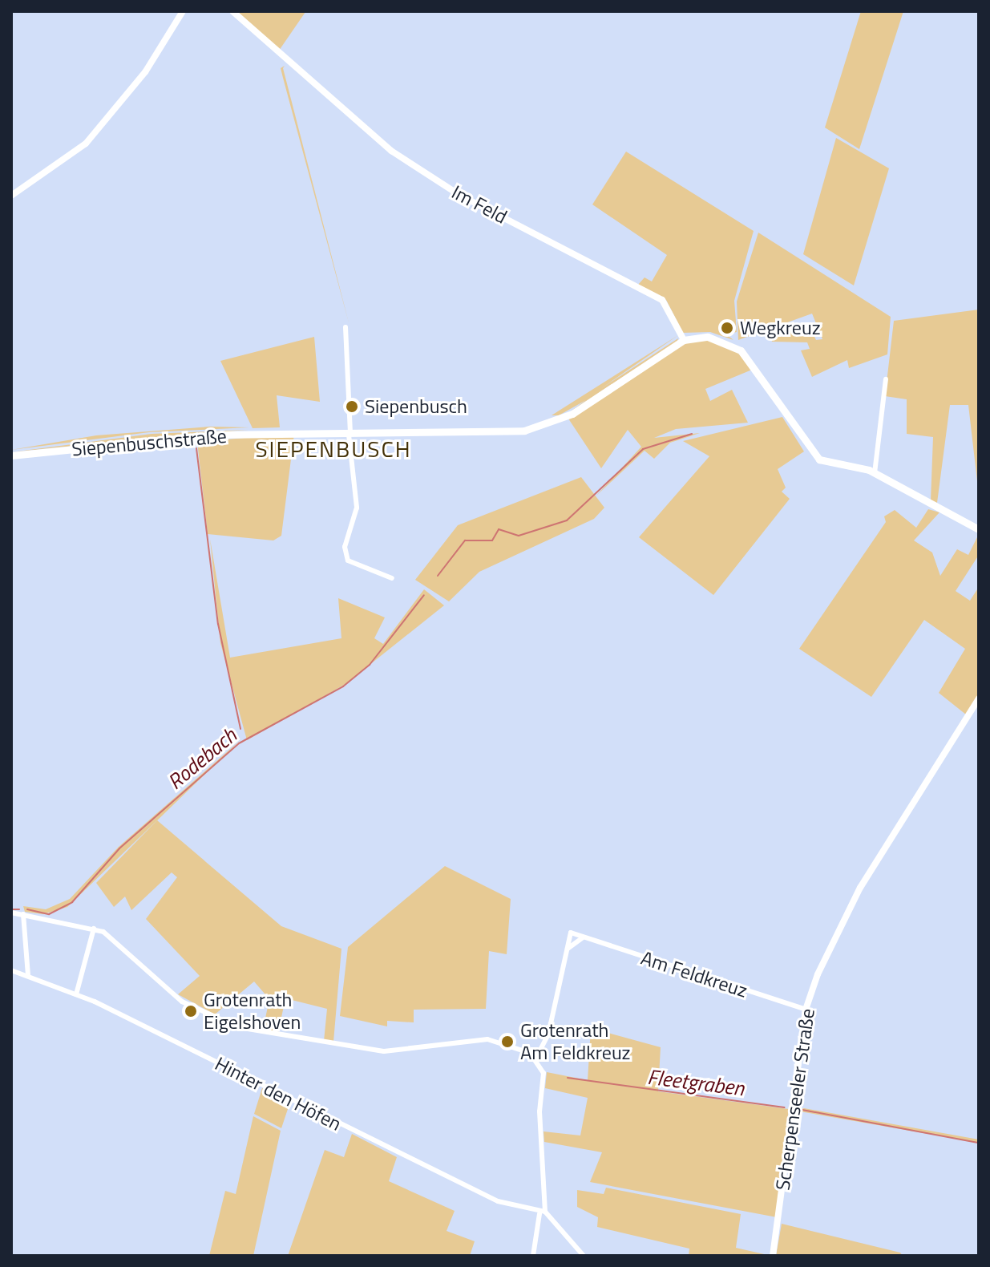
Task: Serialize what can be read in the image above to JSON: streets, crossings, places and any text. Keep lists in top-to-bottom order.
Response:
{
  "streets": {
    "main road": ["Siepenbuschstraße"],
    "street": [
      "Im Feld",
      "Am Feldkreuz",
      "Hinter den Höfen",
      "Scherpenseeler Straße"
    ]
  },
  "crossings": [
    ["Im Feld", "Siepenbuschstraße"],
    ["Am Feldkreuz", "Scherpenseeler Straße"]
  ],
  "districts": ["SIEPENBUSCH"],
  "water": ["Rodebach", "Fleetgraben"],
  "places": [
    "Wegkreuz",
    "Siepenbusch",
    "Grotenrath Eigelshoven",
    "Grotenrath Am Feldkreuz"
  ]
}
